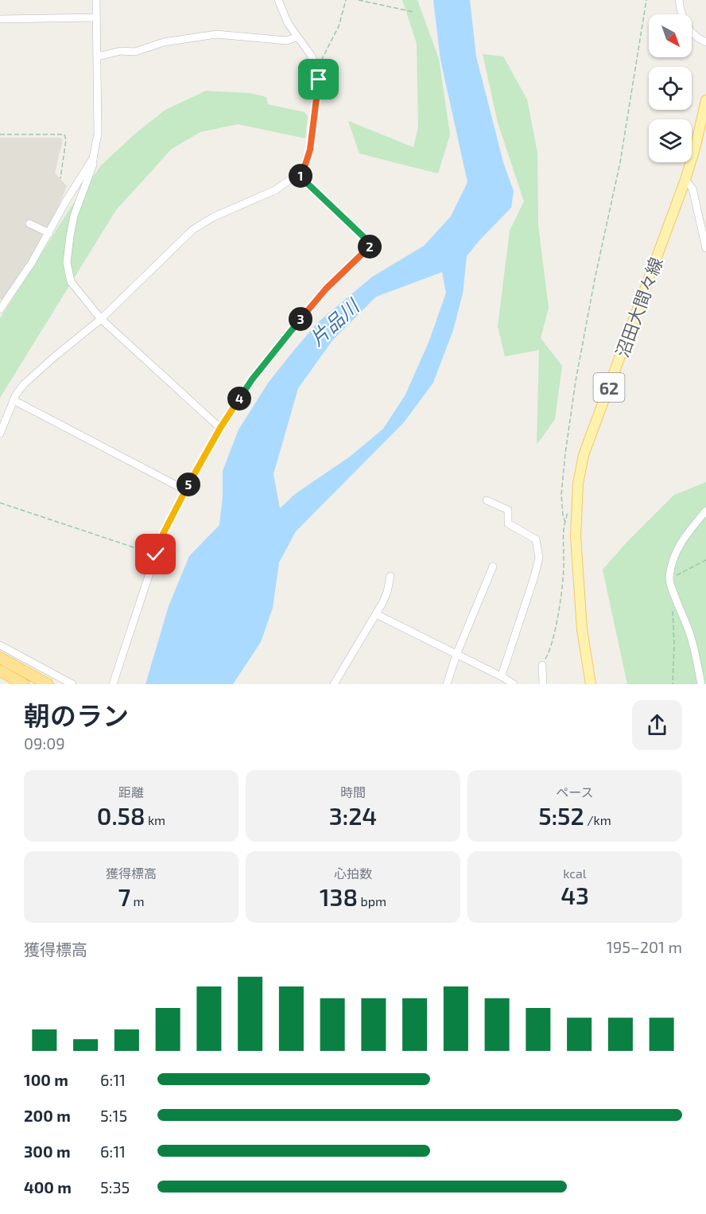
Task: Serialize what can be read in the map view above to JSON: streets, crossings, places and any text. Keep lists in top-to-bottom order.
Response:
{
  "streets": {
    "main road": ["沼田大間々線", "62"]
  },
  "water": ["片品川"],
  "north": "bottom right",
  "page": {
    "pins": [
      "1",
      "2",
      "3",
      "4",
      "5"
    ],
    "heading": ["朝のラン", "09:09"],
    "stats": [
      ["距離", "0.58 km"],
      ["時間", "3:24"],
      ["ペース", "5:52 /km"],
      ["獲得標高", "7 m"],
      ["心拍数", "138 bpm"],
      ["kcal", "43"]
    ],
    "chart": ["獲得標高", "195–201 m"],
    "list": [
      {
        "name": "100 m",
        "note": "6:11"
      },
      {
        "name": "200 m",
        "note": "5:15"
      },
      {
        "name": "300 m",
        "note": "6:11"
      },
      {
        "name": "400 m",
        "note": "5:35"
      }
    ]
  }
}
